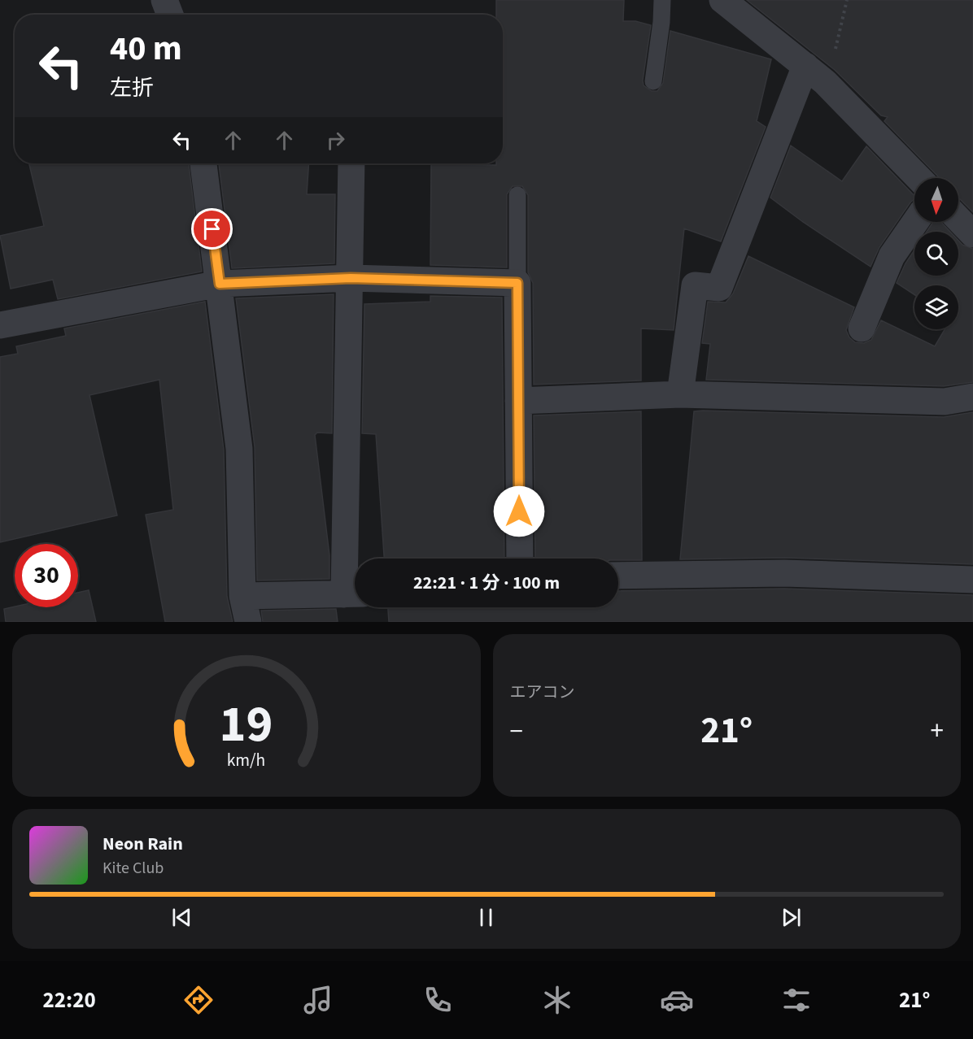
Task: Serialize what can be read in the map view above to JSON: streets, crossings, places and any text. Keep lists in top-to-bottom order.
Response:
{
  "north": "bottom",
  "page": {
    "turn": ["40 m", "左折"],
    "limit": "30",
    "trip": "22:21 · 1 分 · 100 m",
    "tile": "エアコン",
    "heat": ["−", "21°", "+"],
    "song": ["Neon Rain", "Kite Club"],
    "tabs": ["22:20", "21°"],
    "gauge": ["19", "km/h"]
  }
}
